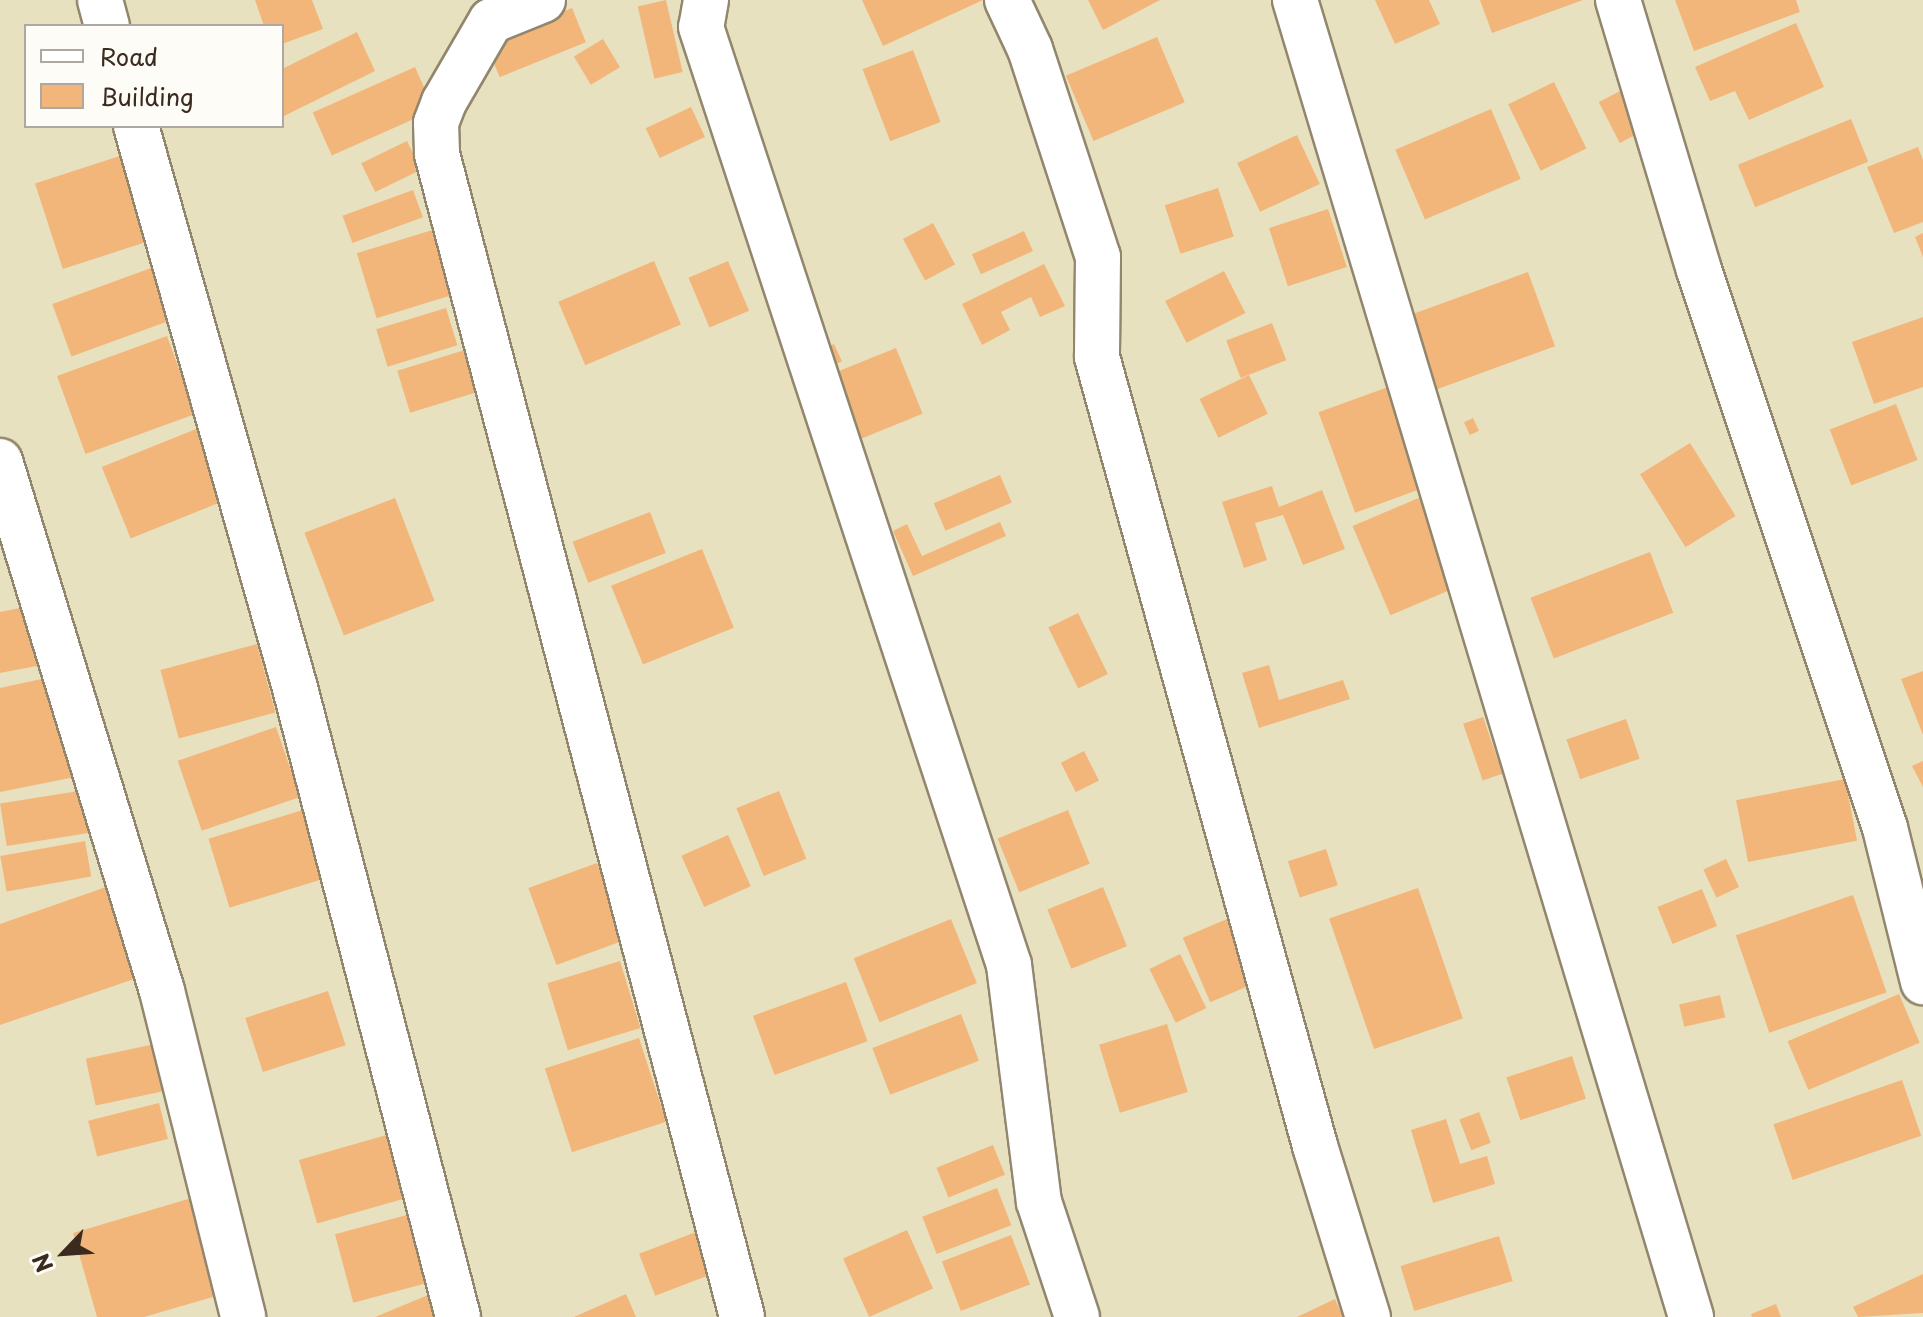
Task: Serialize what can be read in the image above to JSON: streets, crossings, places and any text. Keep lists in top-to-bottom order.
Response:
{
  "legend": ["Road", "Building"],
  "north": "bottom left"
}
